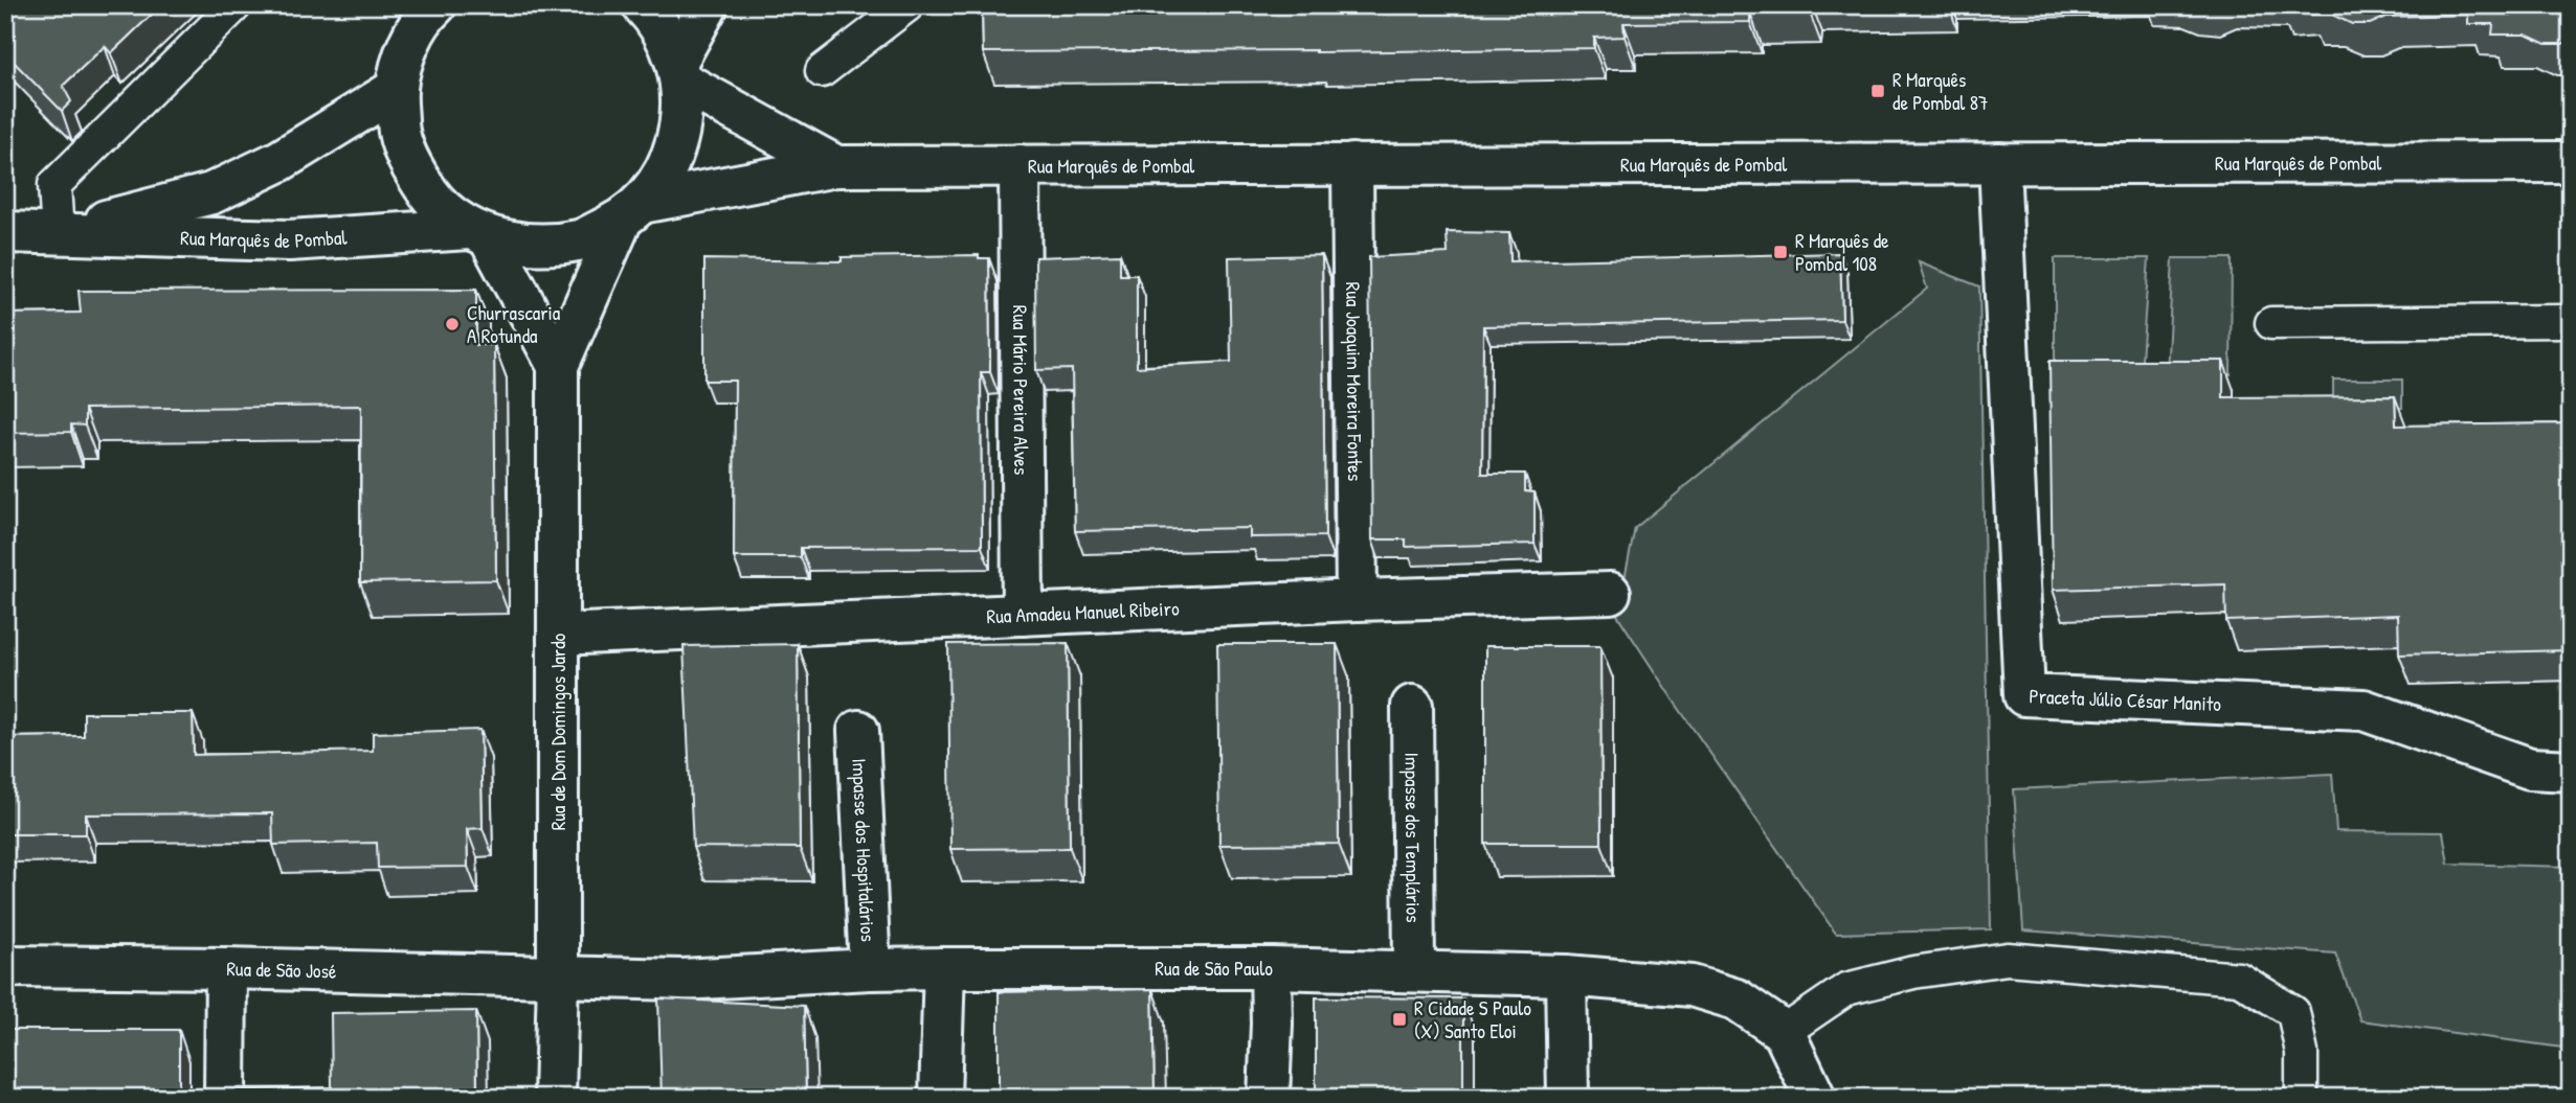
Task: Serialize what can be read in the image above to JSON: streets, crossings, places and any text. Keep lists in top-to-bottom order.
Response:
{
  "streets": {
    "street": [
      "Rua Marquês de Pombal",
      "Rua Joaquim Moreira Fontes",
      "Rua Mário Pereira Alves",
      "Rua Amadeu Manuel Ribeiro",
      "Praceta Júlio César Manito",
      "Rua de Dom Domingos Jardo",
      "Impasse dos Templários",
      "Impasse dos Hospitalários",
      "Rua de São Paulo",
      "Rua de São José"
    ]
  },
  "crossings": [
    ["Rua Marquês de Pombal", "Rua Joaquim Moreira Fontes"],
    ["Rua Marquês de Pombal", "Rua Mário Pereira Alves"],
    ["Rua Marquês de Pombal", "Praceta Júlio César Manito"],
    ["Rua Marquês de Pombal", "Rua de Dom Domingos Jardo"],
    ["Rua Joaquim Moreira Fontes", "Rua Amadeu Manuel Ribeiro"],
    ["Rua Mário Pereira Alves", "Rua Amadeu Manuel Ribeiro"],
    ["Rua Amadeu Manuel Ribeiro", "Rua de Dom Domingos Jardo"],
    ["Rua de Dom Domingos Jardo", "Rua de São Paulo"],
    ["Rua de Dom Domingos Jardo", "Rua de São José"],
    ["Impasse dos Templários", "Rua de São Paulo"],
    ["Impasse dos Hospitalários", "Rua de São Paulo"],
    ["Rua de São Paulo", "Rua de São José"]
  ],
  "places": {
    "transit": ["R Marquês de Pombal 87", "R Marquês de Pombal 108", "R Cidade S Paulo (X) Santo Eloi"],
    "other": ["Churrascaria A Rotunda"]
  }
}
